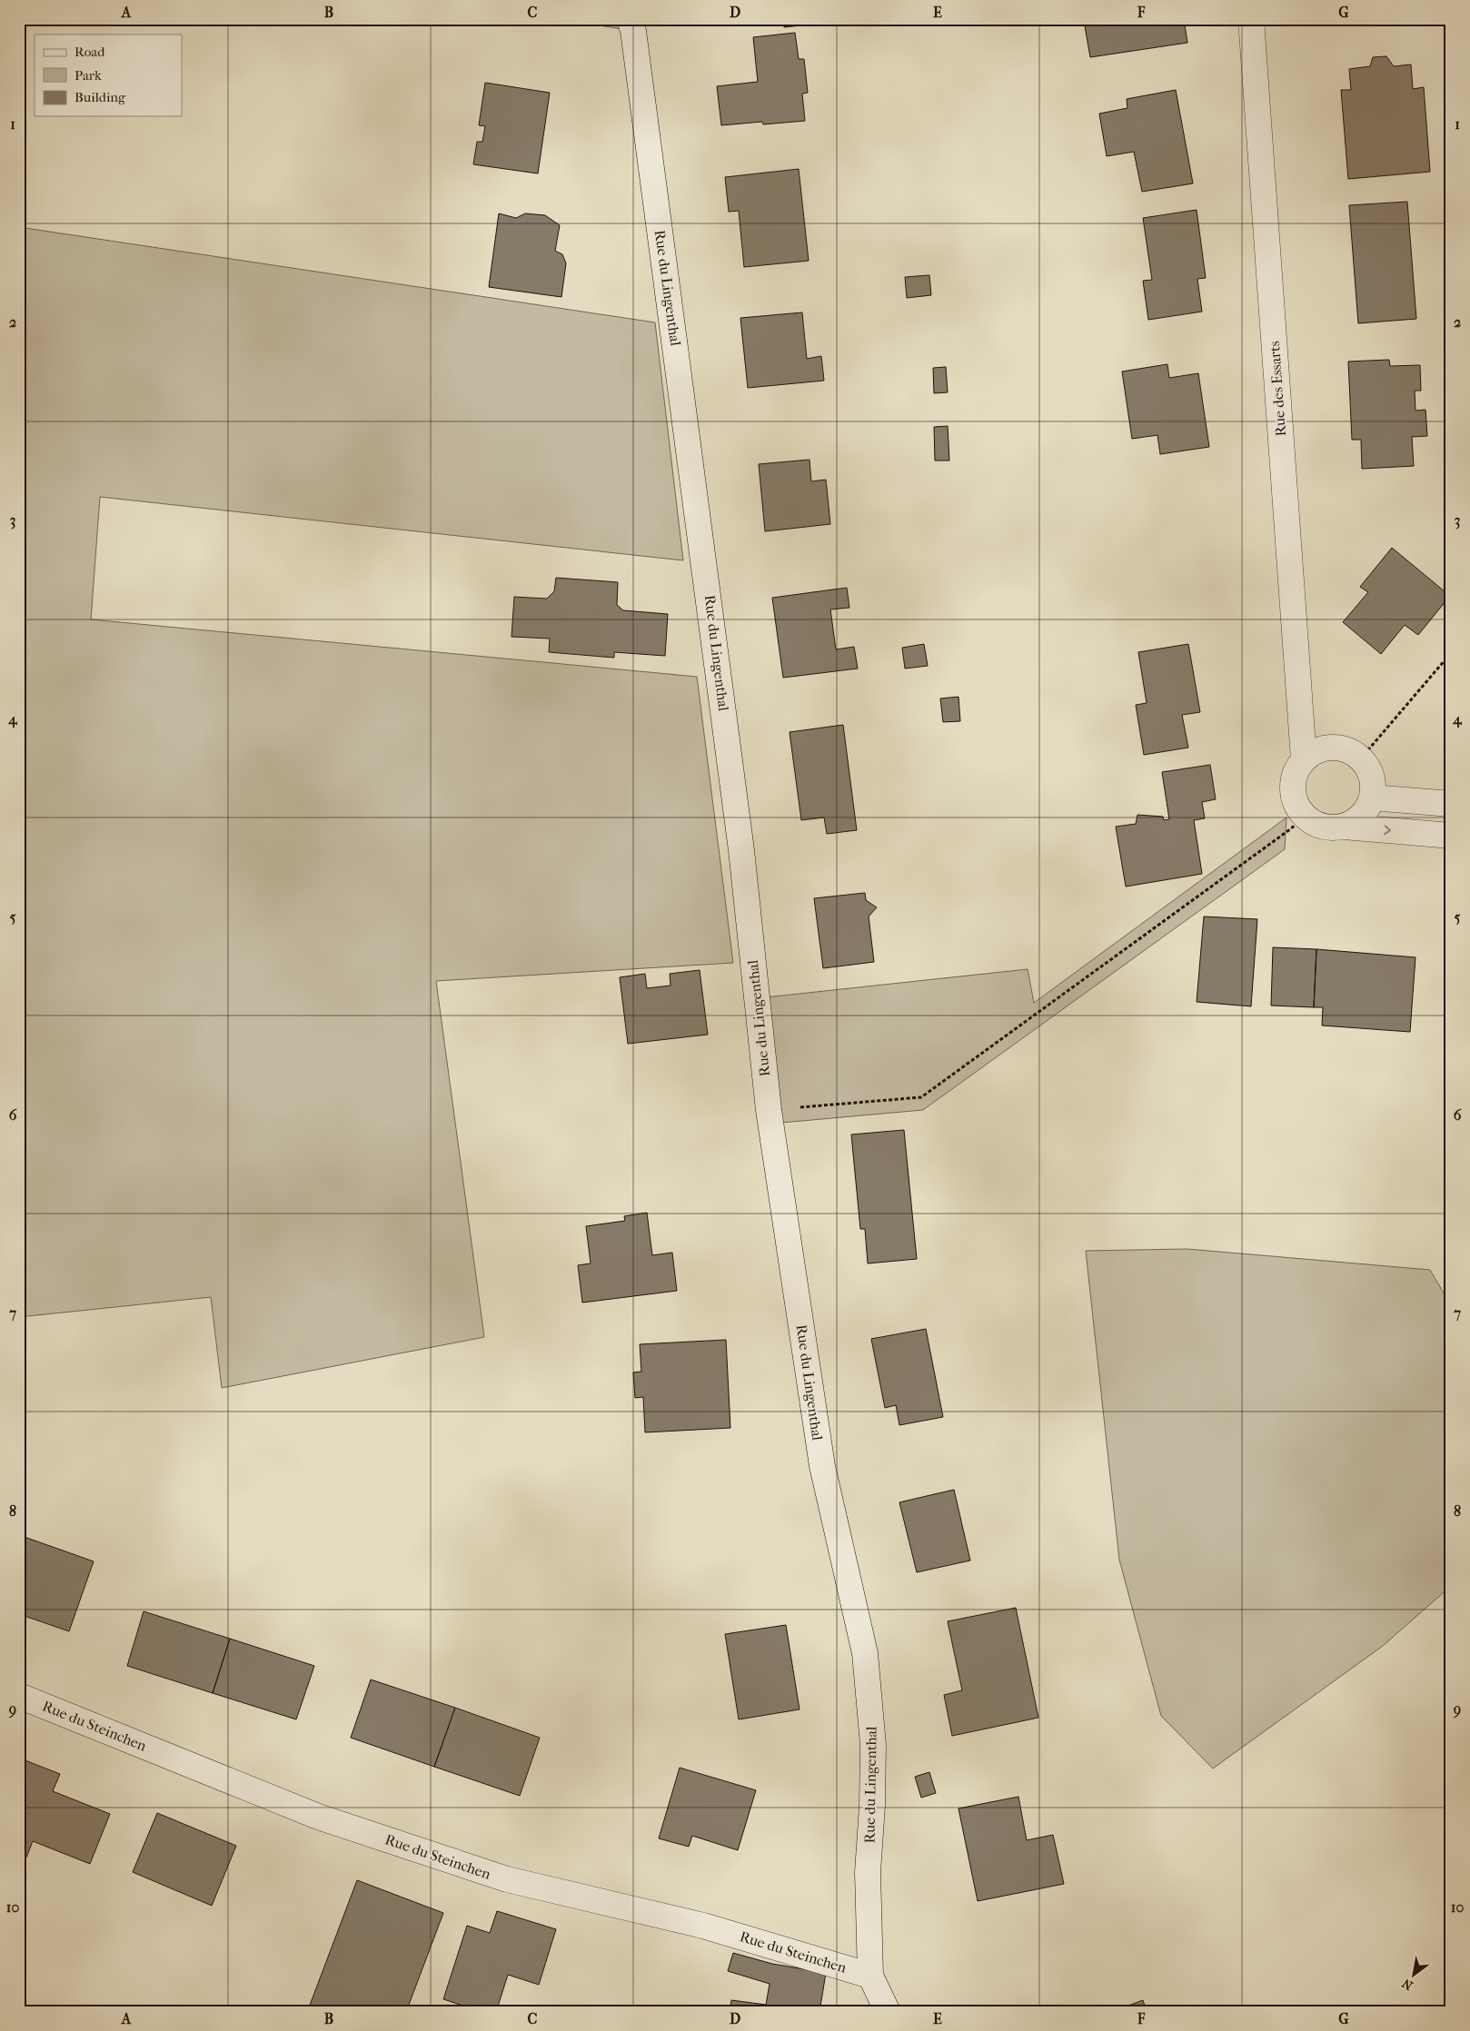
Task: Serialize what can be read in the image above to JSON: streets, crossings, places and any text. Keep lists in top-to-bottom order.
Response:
{
  "streets": {
    "street": ["Rue du Lingenthal", "Rue des Essarts", "Rue du Steinchen"]
  },
  "crossings": [
    ["Rue du Lingenthal", "Rue du Steinchen"]
  ],
  "legend": ["Road", "Park", "Building"],
  "north": "bottom left",
  "grid": {
    "columns": [
      "A",
      "B",
      "C",
      "D",
      "E",
      "F",
      "G"
    ],
    "rows": [
      "1",
      "2",
      "3",
      "4",
      "5",
      "6",
      "7",
      "8",
      "9",
      "10"
    ]
  }
}
